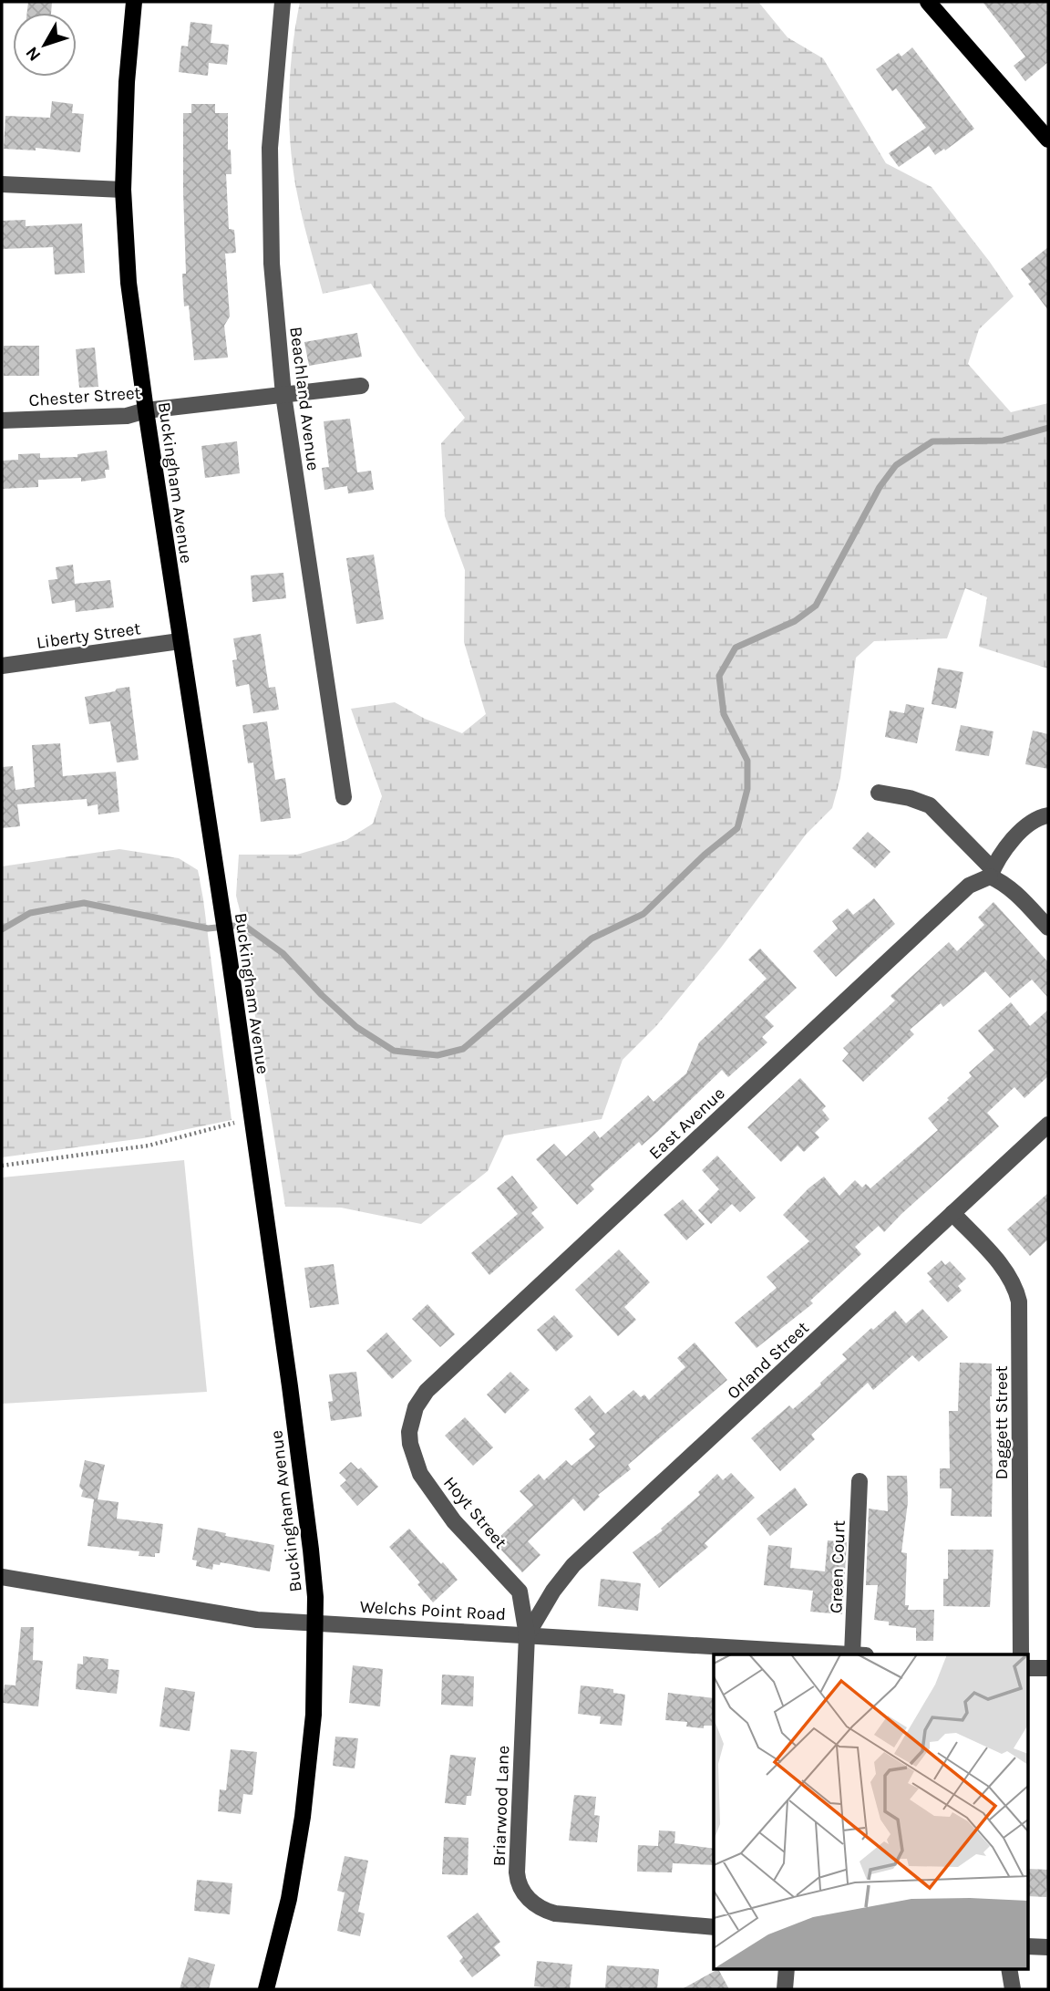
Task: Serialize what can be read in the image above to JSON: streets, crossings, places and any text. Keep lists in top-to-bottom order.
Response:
{
  "streets": {
    "main road": ["Buckingham Avenue"],
    "street": [
      "Chester Street",
      "Beachland Avenue",
      "Liberty Street",
      "East Avenue",
      "Orland Street",
      "Daggett Street",
      "Hoyt Street",
      "Green Court",
      "Welchs Point Road",
      "Briarwood Lane"
    ]
  },
  "crossings": [
    ["Chester Street", "Beachland Avenue"],
    ["Chester Street", "Buckingham Avenue"],
    ["Buckingham Avenue", "Liberty Street"],
    ["Buckingham Avenue", "Welchs Point Road"],
    ["East Avenue", "Hoyt Street"],
    ["Orland Street", "Daggett Street"],
    ["Orland Street", "Hoyt Street"],
    ["Orland Street", "Welchs Point Road"],
    ["Orland Street", "Briarwood Lane"],
    ["Hoyt Street", "Welchs Point Road"],
    ["Hoyt Street", "Briarwood Lane"],
    ["Welchs Point Road", "Briarwood Lane"]
  ],
  "north": "bottom left"
}
